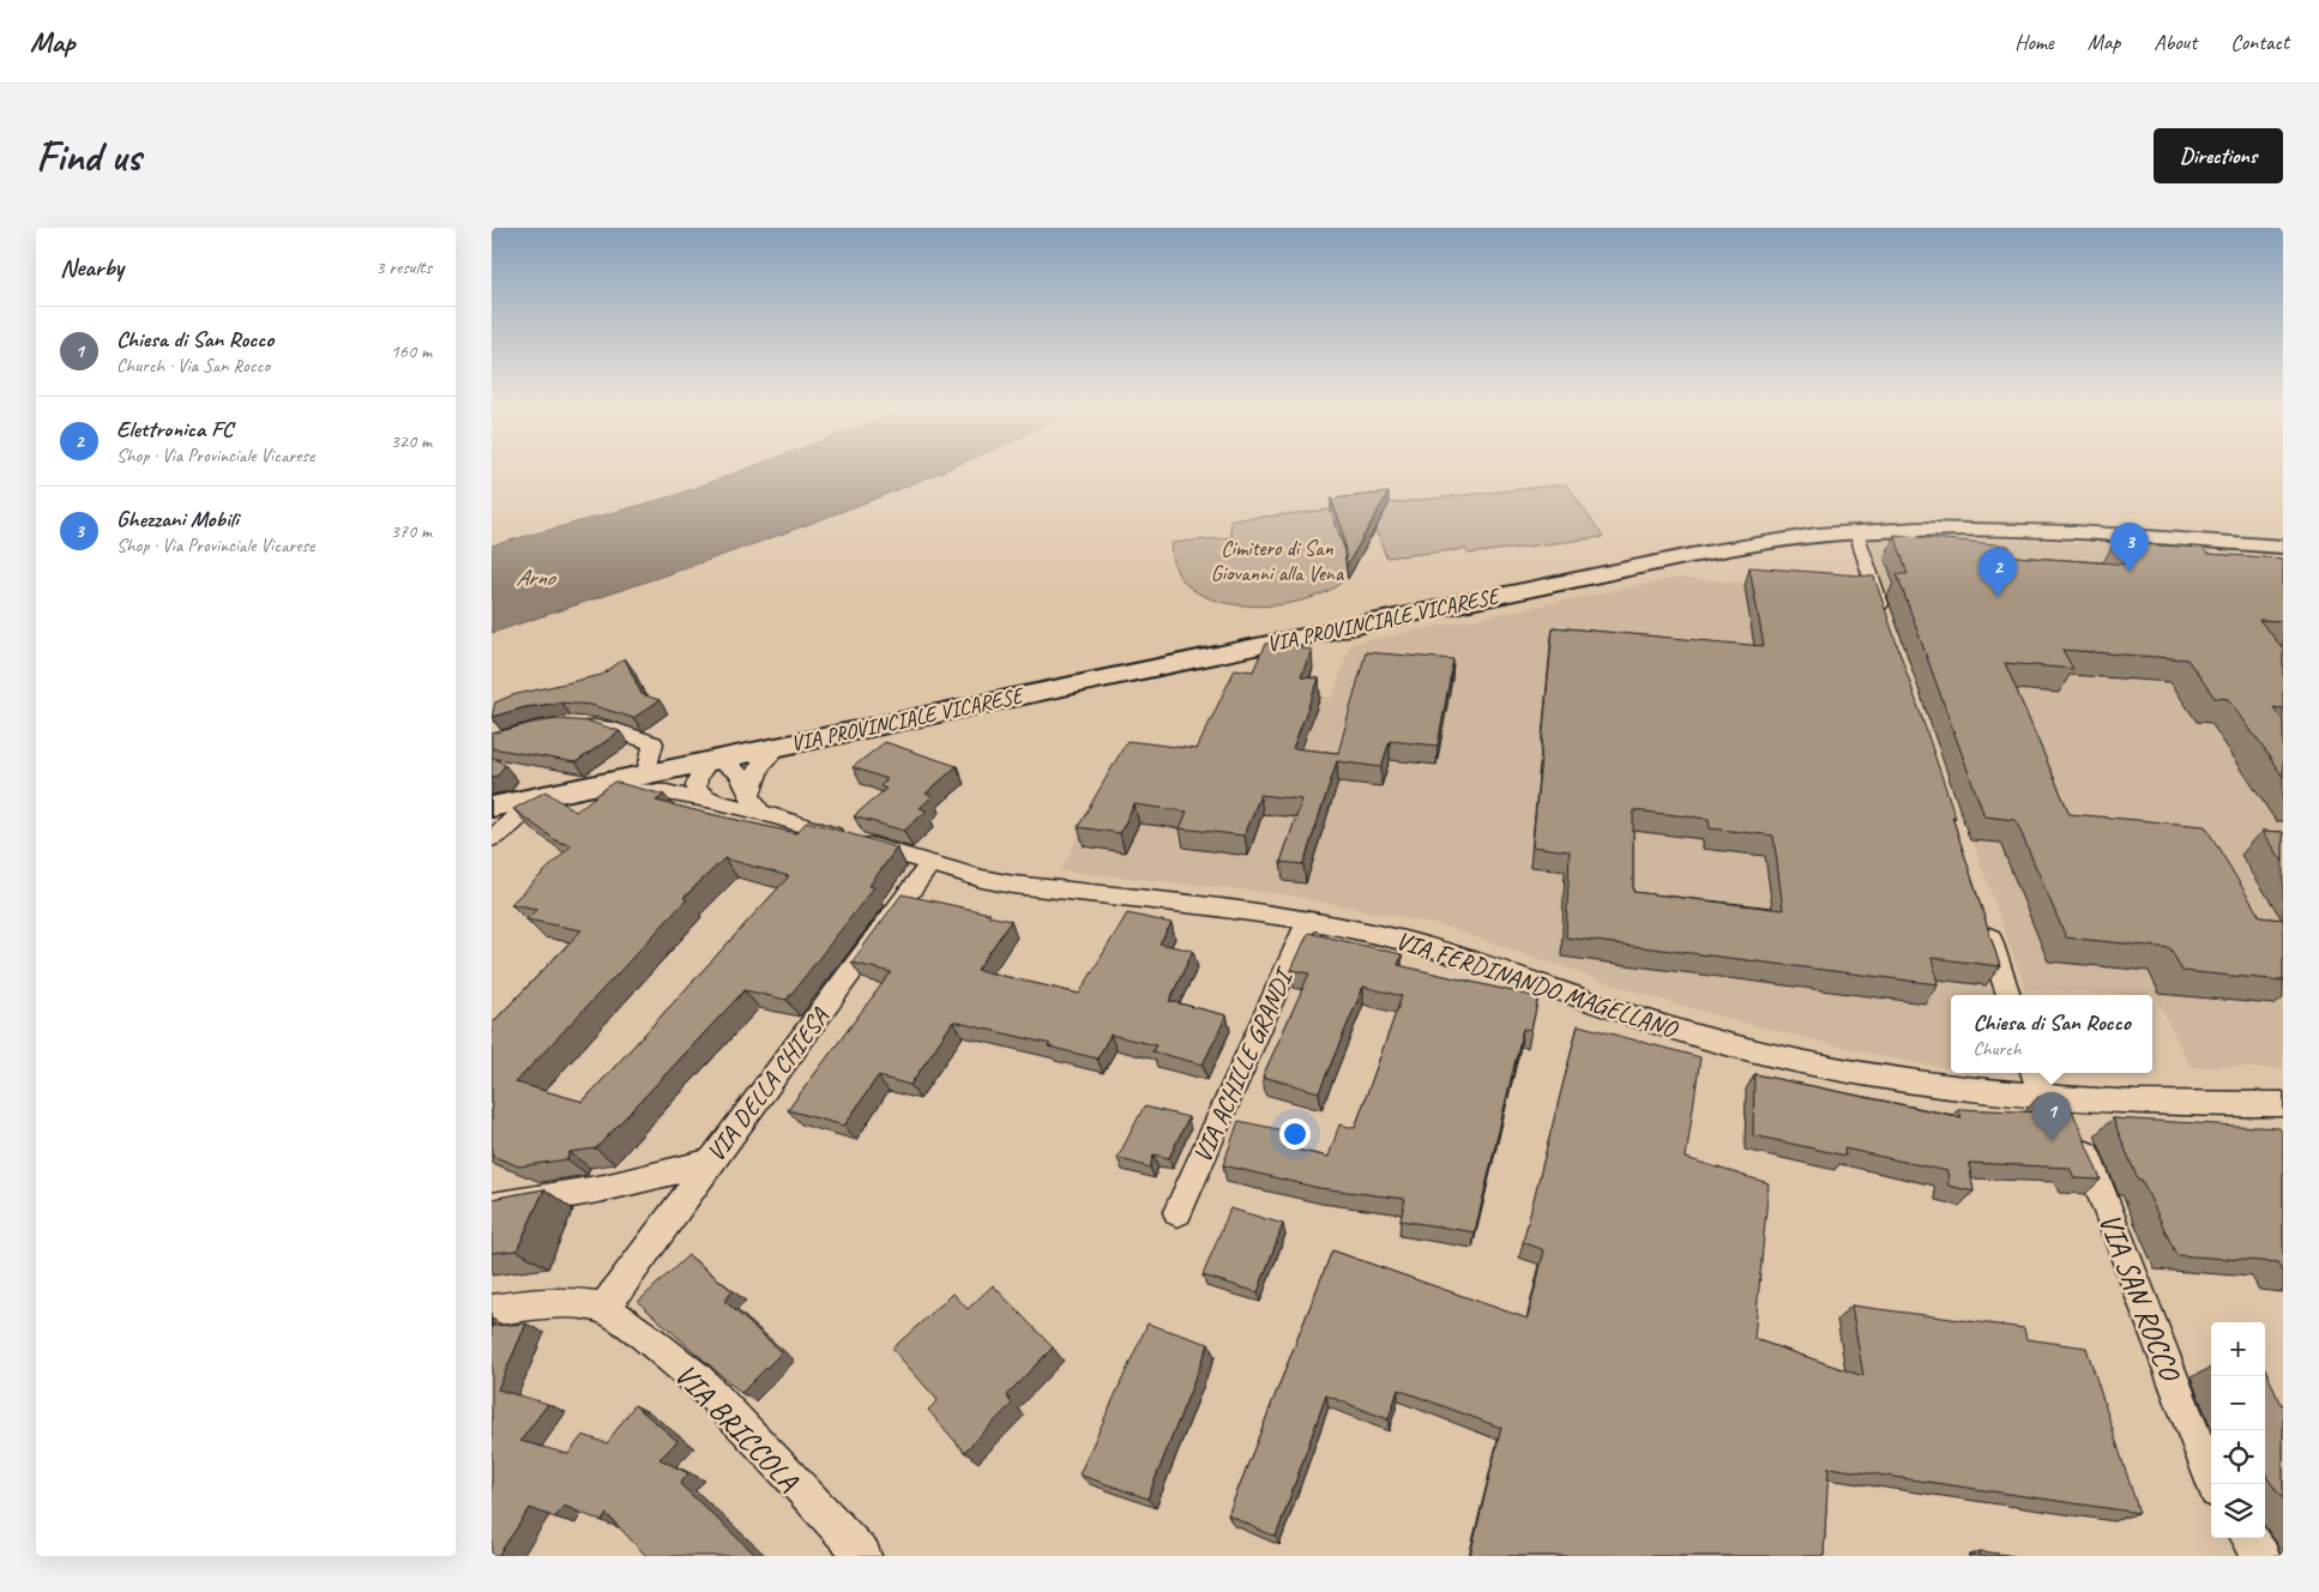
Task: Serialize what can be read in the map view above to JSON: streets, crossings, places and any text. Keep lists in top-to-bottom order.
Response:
{
  "streets": {
    "main road": ["VIA PROVINCIALE VICARESE"],
    "street": [
      "VIA FERDINANDO MAGELLANO",
      "VIA ACHILLE GRANDI",
      "VIA DELLA CHIESA",
      "VIA SAN ROCCO",
      "VIA BRICCOLA"
    ]
  },
  "crossings": [
    ["VIA FERDINANDO MAGELLANO", "VIA ACHILLE GRANDI"],
    ["VIA FERDINANDO MAGELLANO", "VIA DELLA CHIESA"],
    ["VIA FERDINANDO MAGELLANO", "VIA SAN ROCCO"],
    ["VIA DELLA CHIESA", "VIA BRICCOLA"]
  ],
  "water": ["Arno"],
  "parks": ["Cimitero di San Giovanni alla Vena"],
  "page": {
    "header": "Map",
    "nav": [
      "Home",
      "Map",
      "About",
      "Contact"
    ],
    "buttons": "Directions",
    "title": "Find us",
    "heading": ["Nearby", "3 results"],
    "list": [
      {
        "mark": "1",
        "name": "Chiesa di San Rocco",
        "note": "Church · Via San Rocco",
        "value": "160 m"
      },
      {
        "mark": "2",
        "name": "Elettronica FC",
        "note": "Shop · Via Provinciale Vicarese",
        "value": "320 m"
      },
      {
        "mark": "3",
        "name": "Ghezzani Mobili",
        "note": "Shop · Via Provinciale Vicarese",
        "value": "370 m"
      }
    ],
    "pins": ["3", "2", "1"],
    "popup": ["Chiesa di San Rocco", "Church"],
    "map_buttons": ["+", "−"]
  }
}
